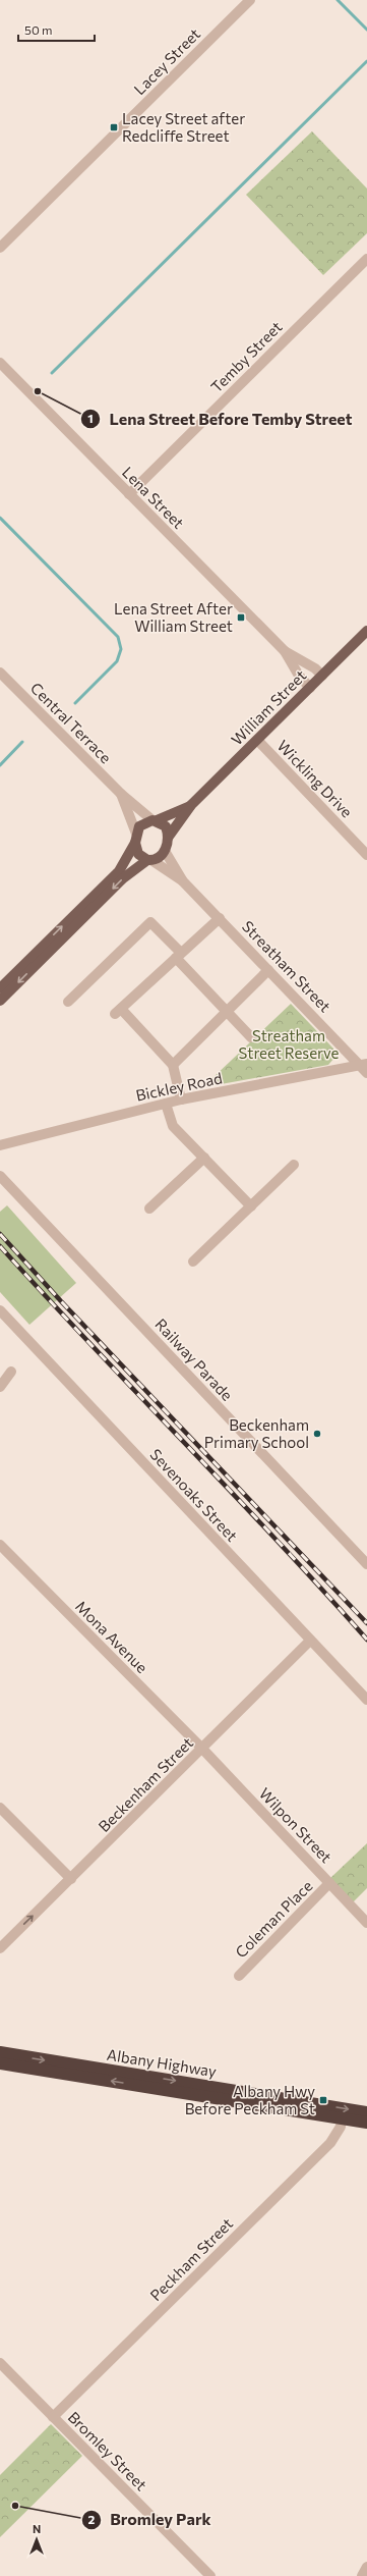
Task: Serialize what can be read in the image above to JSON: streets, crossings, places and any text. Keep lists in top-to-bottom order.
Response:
{
  "streets": {
    "highway": ["Albany Highway"],
    "main road": ["William Street"],
    "street": [
      "Lacey Street",
      "Temby Street",
      "Lena Street",
      "Central Terrace",
      "Wickling Drive",
      "Streatham Street",
      "Bickley Road",
      "Railway Parade",
      "Sevenoaks Street",
      "Mona Avenue",
      "Beckenham Street",
      "Wilpon Street",
      "Coleman Place",
      "Peckham Street",
      "Bromley Street"
    ]
  },
  "crossings": [
    ["Temby Street", "Lena Street"],
    ["Lena Street", "William Street"],
    ["William Street", "Central Terrace"],
    ["William Street", "Wickling Drive"],
    ["William Street", "Streatham Street"],
    ["Central Terrace", "Streatham Street"],
    ["Streatham Street", "Bickley Road"],
    ["Sevenoaks Street", "Beckenham Street"],
    ["Mona Avenue", "Beckenham Street"],
    ["Mona Avenue", "Wilpon Street"],
    ["Beckenham Street", "Wilpon Street"],
    ["Wilpon Street", "Coleman Place"],
    ["Albany Highway", "Peckham Street"],
    ["Peckham Street", "Bromley Street"]
  ],
  "parks": ["Streatham Street Reserve"],
  "places": {
    "transit": ["Lacey Street after Redcliffe Street", "Lena Street After William Street", "Albany Hwy Before Peckham St"],
    "other": ["Lena Street Before Temby Street", "Beckenham Primary School", "Bromley Park"]
  },
  "scale_bar": "50 m",
  "north": "top"
}
